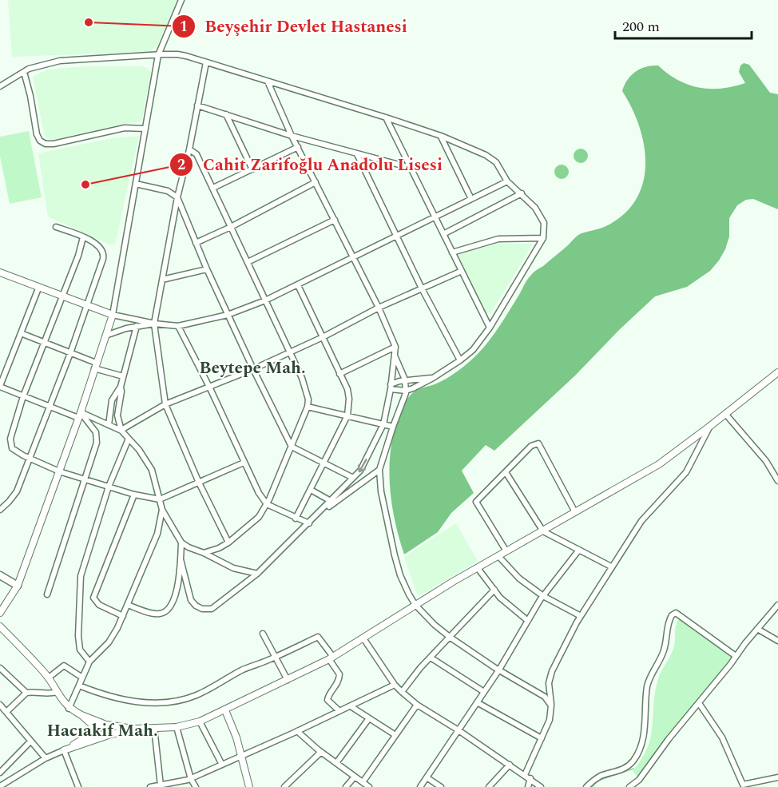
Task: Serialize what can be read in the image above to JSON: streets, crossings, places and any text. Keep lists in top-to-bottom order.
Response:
{
  "districts": ["Beytepe Mah.", "Hacıakif Mah."],
  "places": ["Beyşehir Devlet Hastanesi", "Cahit Zarifoğlu Anadolu Lisesi"],
  "scale_bar": "200 m"
}
